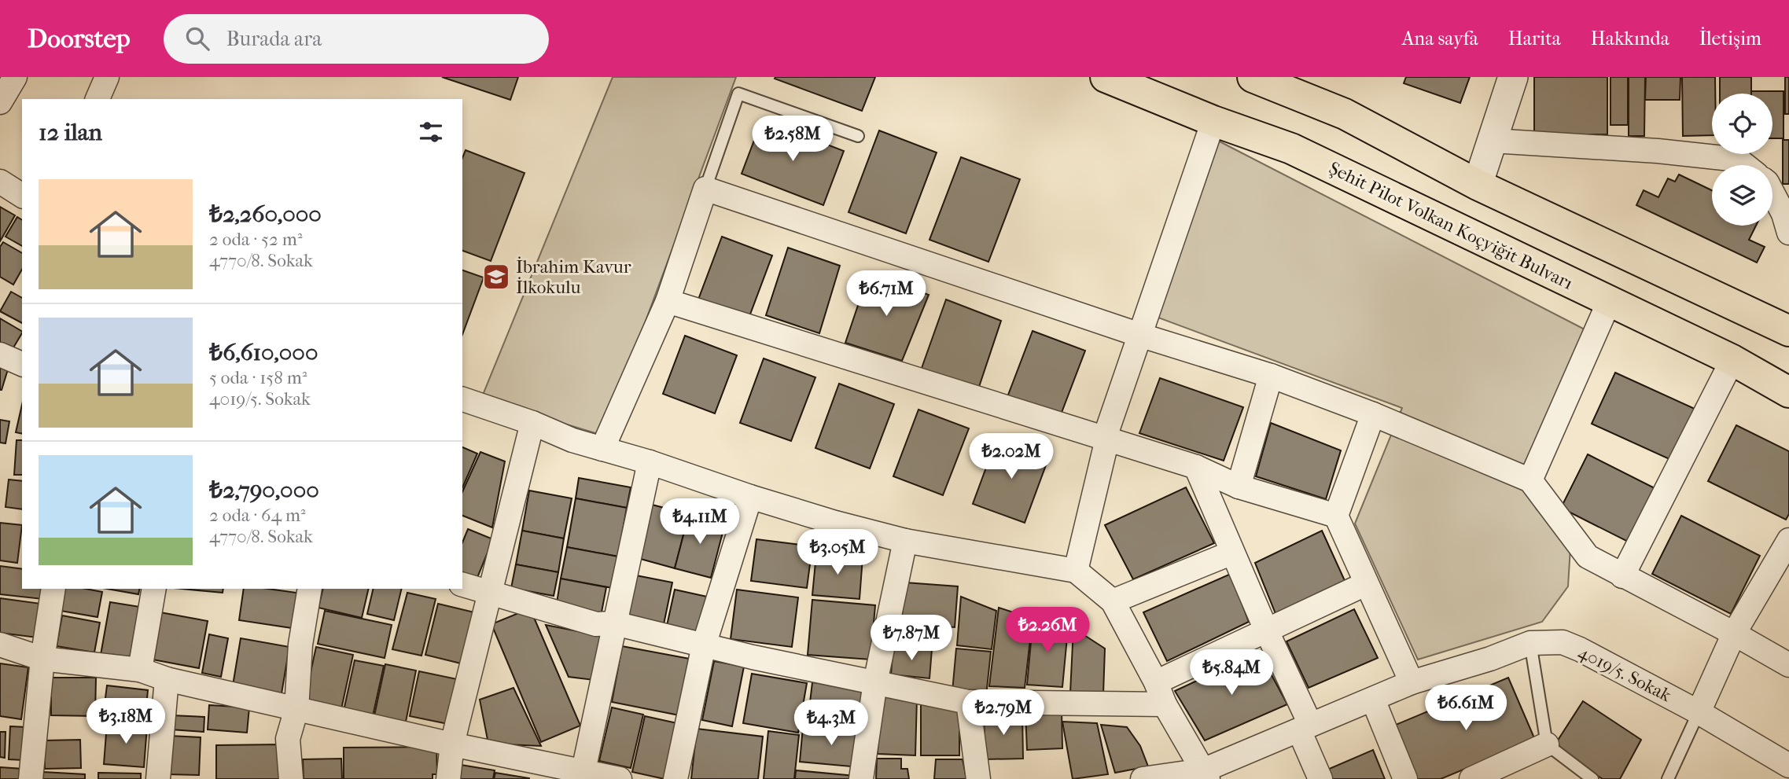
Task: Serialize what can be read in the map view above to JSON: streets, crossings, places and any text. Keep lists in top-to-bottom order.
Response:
{
  "streets": {
    "main road": ["Şehit Pilot Volkan Koçyiğit Bulvarı"],
    "street": ["4019/5. Sokak"]
  },
  "places": {
    "school or university": ["İbrahim Kavur İlkokulu"]
  },
  "page": {
    "header": "Doorstep",
    "search": "Burada ara",
    "nav": [
      "Ana sayfa",
      "Harita",
      "Hakkında",
      "İletişim"
    ],
    "heading": "12 ilan",
    "price": [
      "₺2.58M",
      "₺6.71M",
      "₺2.02M",
      "₺4.11M",
      "₺3.05M",
      "₺2.26M",
      "₺7.87M",
      "₺5.84M",
      "₺6.61M",
      "₺2.79M",
      "₺3.18M",
      "₺4.3M"
    ],
    "list": [
      {
        "name": "₺2,260,000",
        "note": "2 oda · 52 m² · 4770/8. Sokak"
      },
      {
        "name": "₺6,610,000",
        "note": "5 oda · 158 m² · 4019/5. Sokak"
      },
      {
        "name": "₺2,790,000",
        "note": "2 oda · 64 m² · 4770/8. Sokak"
      }
    ]
  }
}
